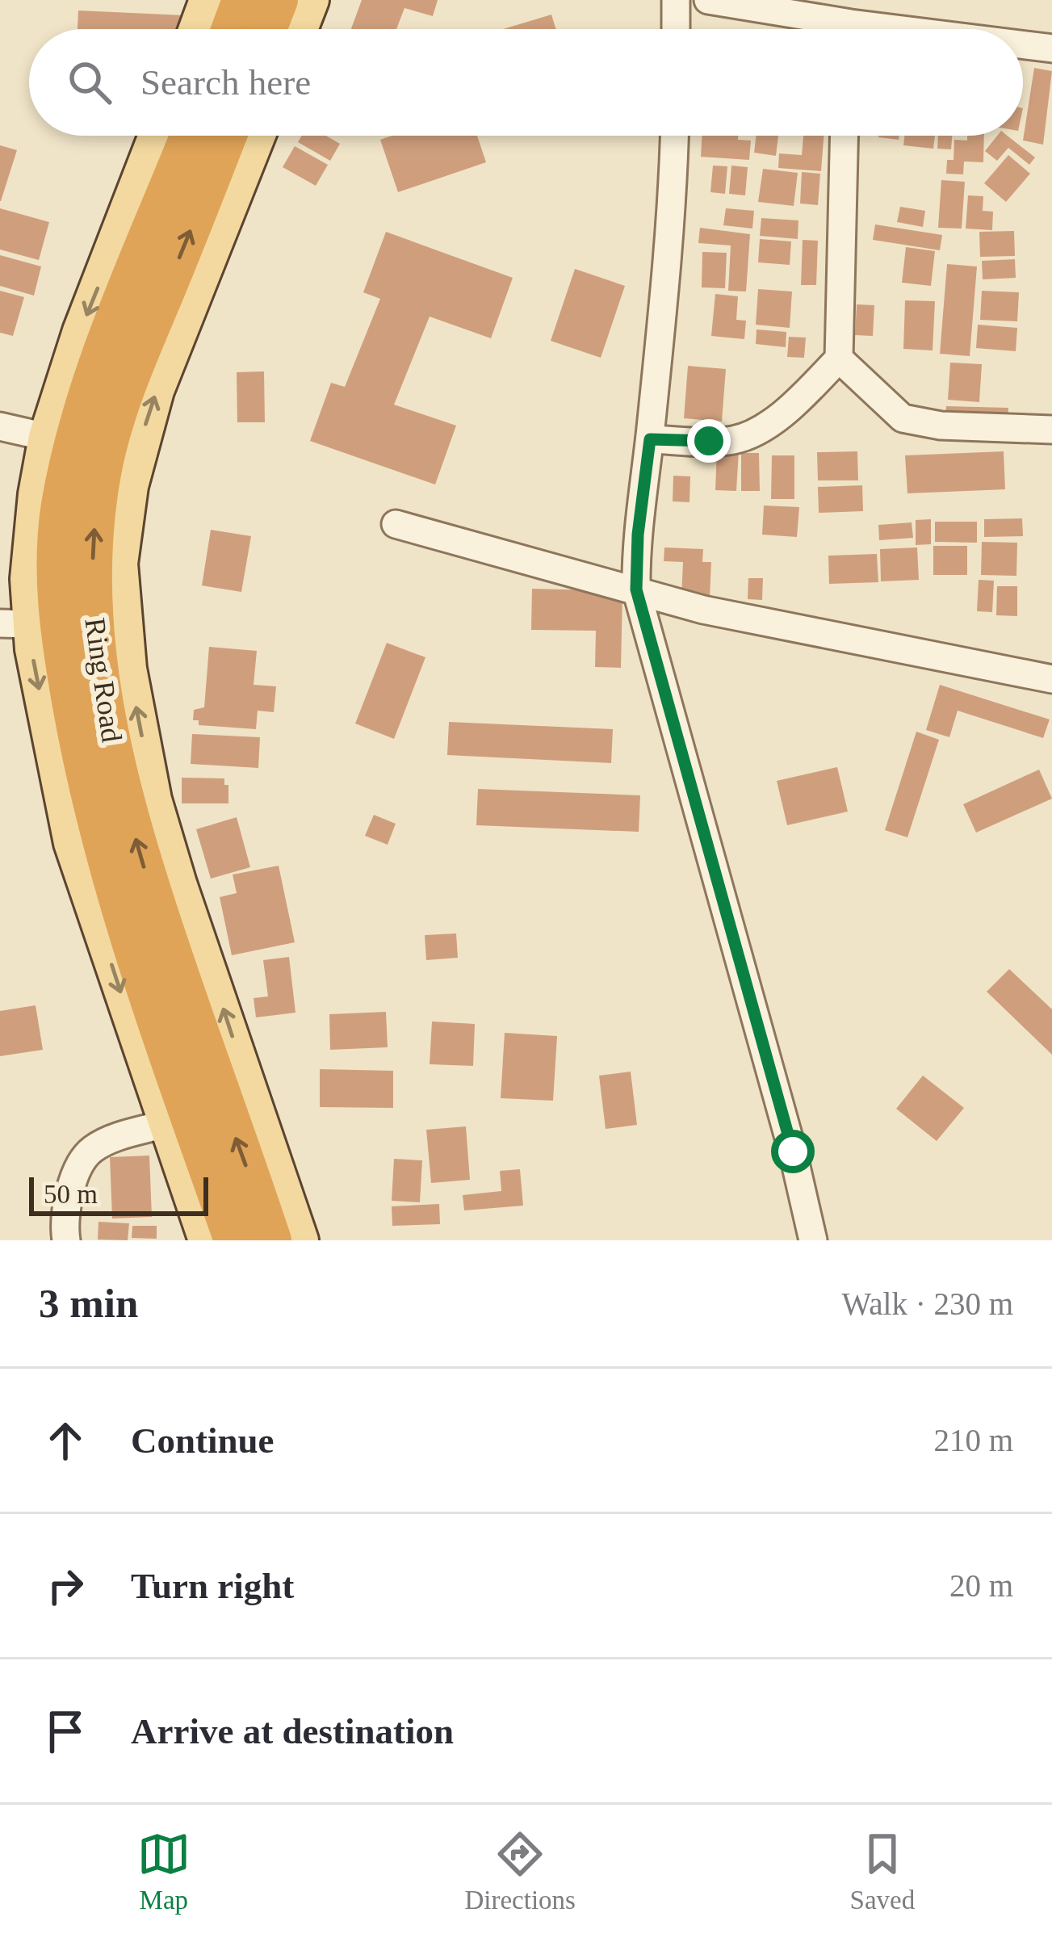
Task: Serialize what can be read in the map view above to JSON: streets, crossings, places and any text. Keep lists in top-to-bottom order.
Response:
{
  "streets": {
    "highway": ["Ring Road"]
  },
  "scale_bar": "50 m",
  "page": {
    "search": "Search here",
    "scale": "50 m",
    "heading": ["3 min", "Walk · 230 m"],
    "list": [
      ["Continue", "210 m"],
      ["Turn right", "20 m"],
      "Arrive at destination"
    ],
    "nav": ["Map", "Directions", "Saved"]
  }
}
